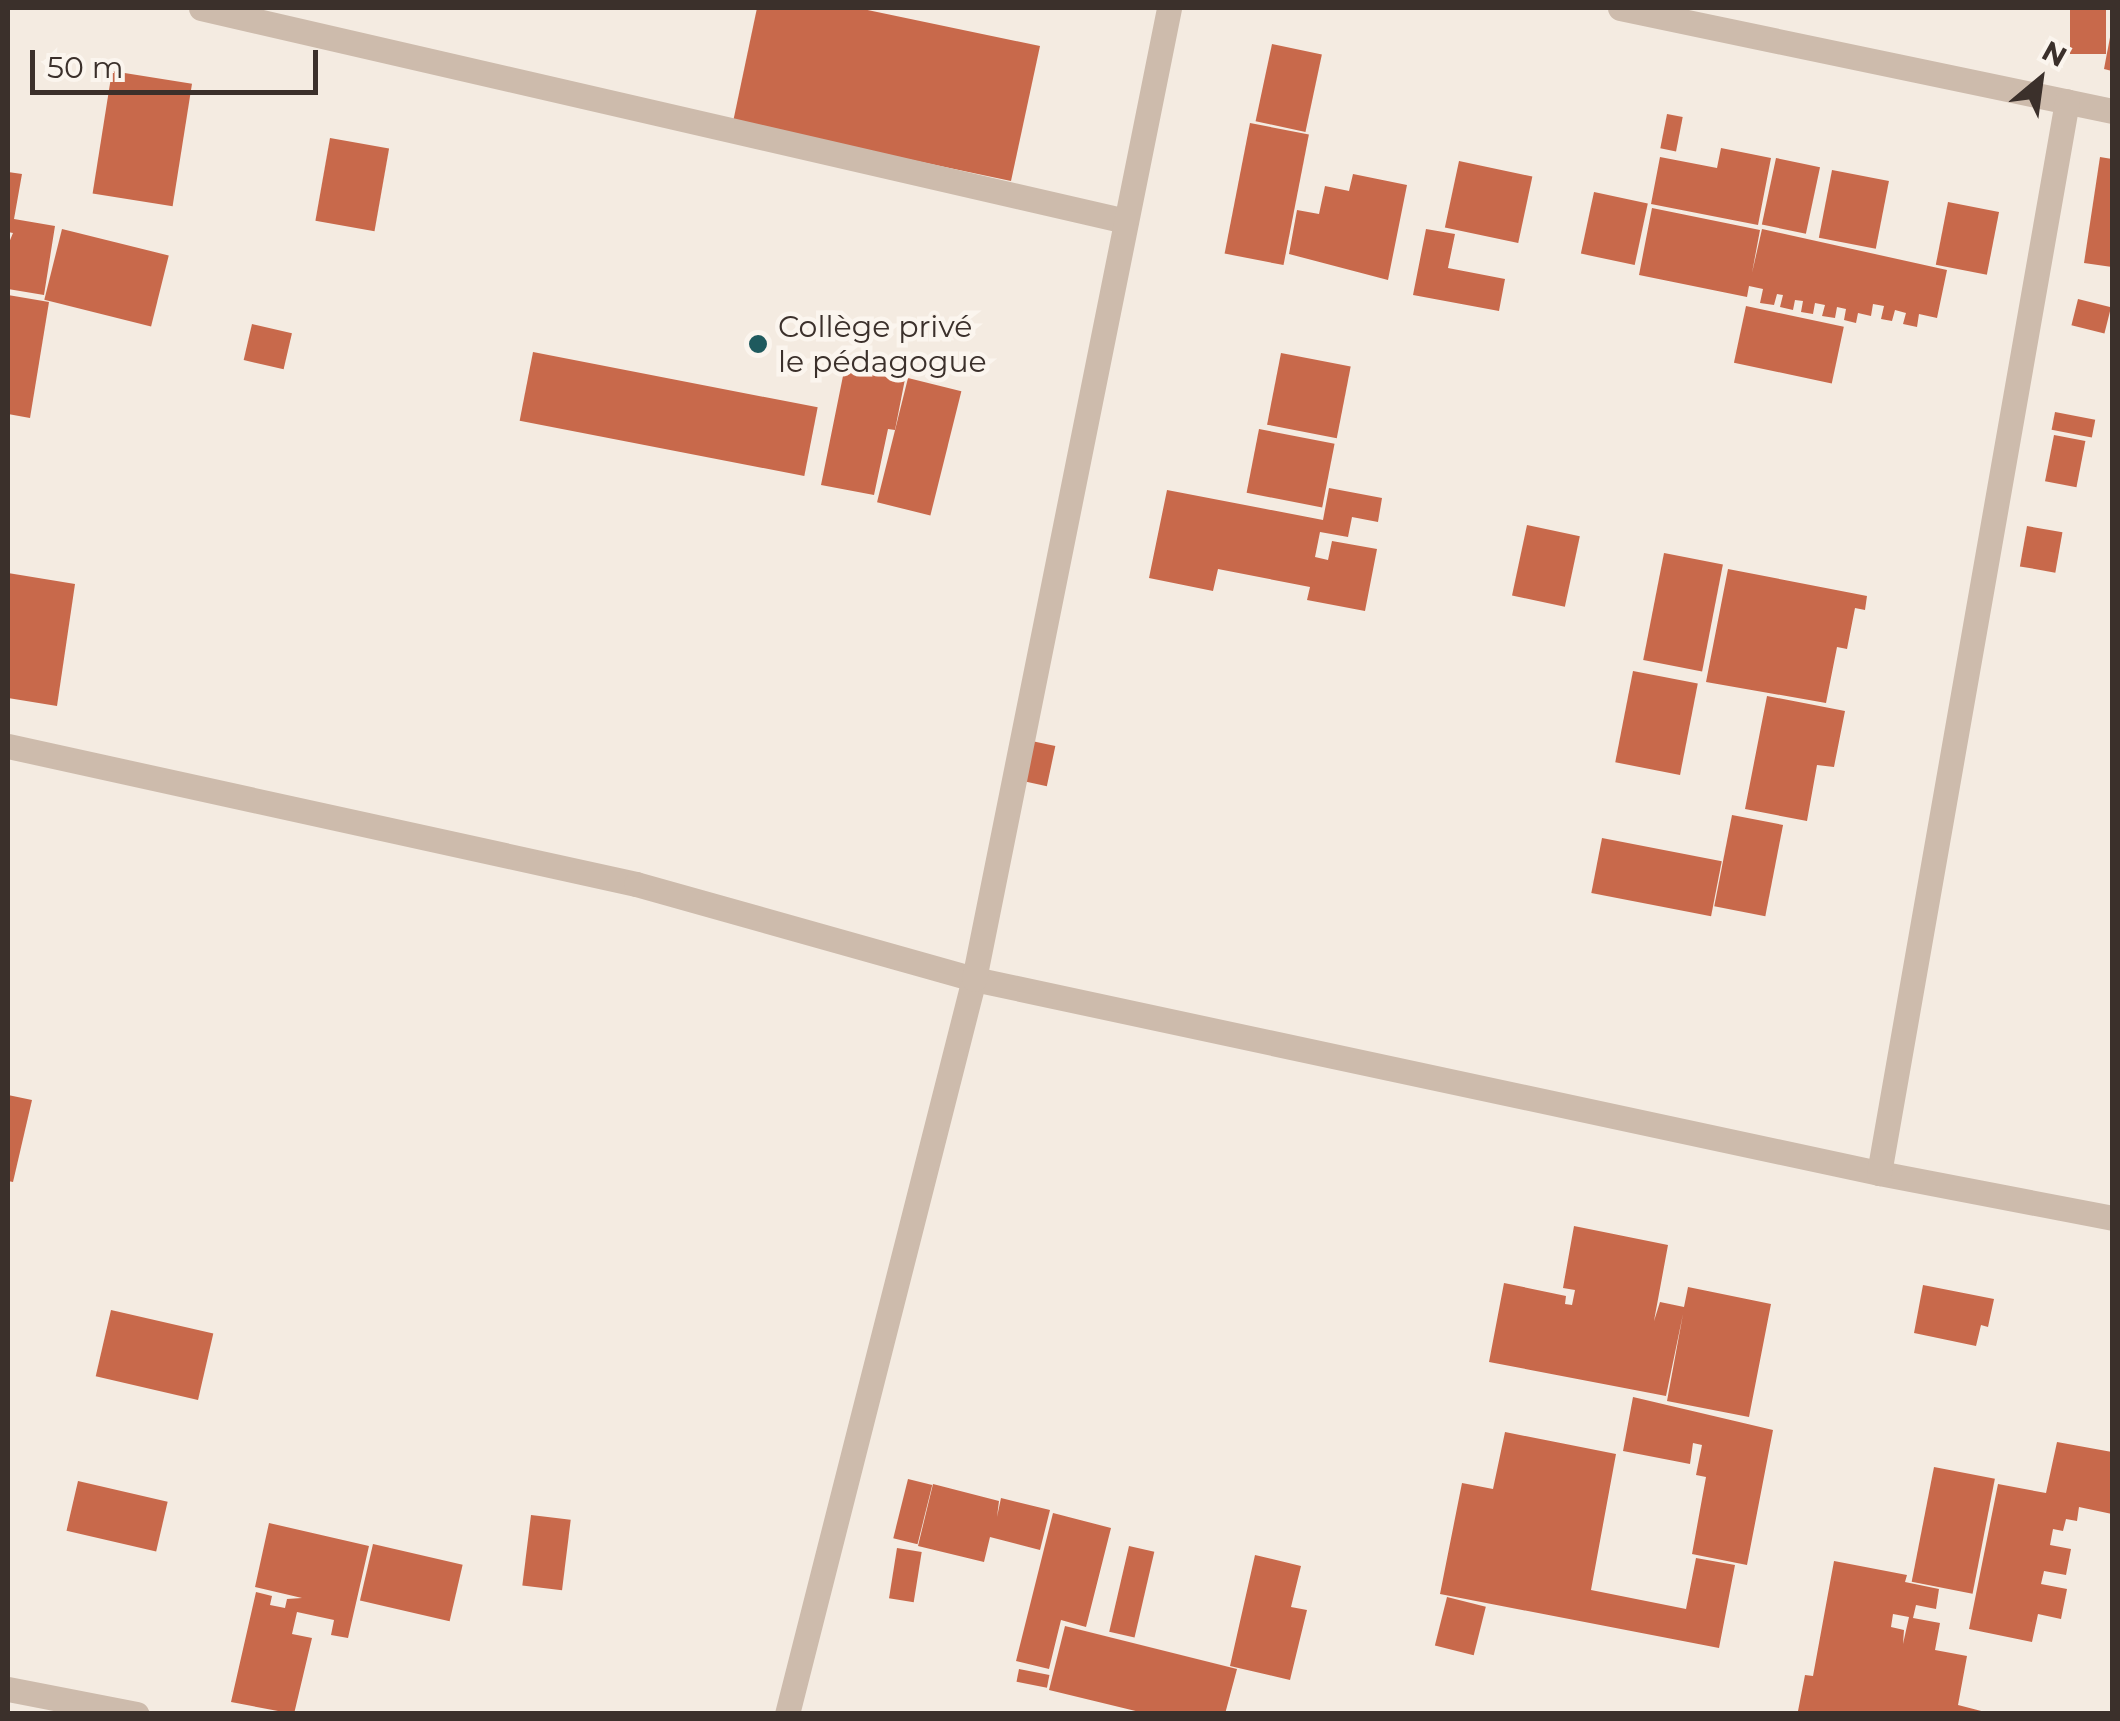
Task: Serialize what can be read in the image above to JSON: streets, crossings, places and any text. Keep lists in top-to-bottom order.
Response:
{
  "places": ["Collège privé le pédagogue"],
  "scale_bar": "50 m",
  "north": "top right"
}
